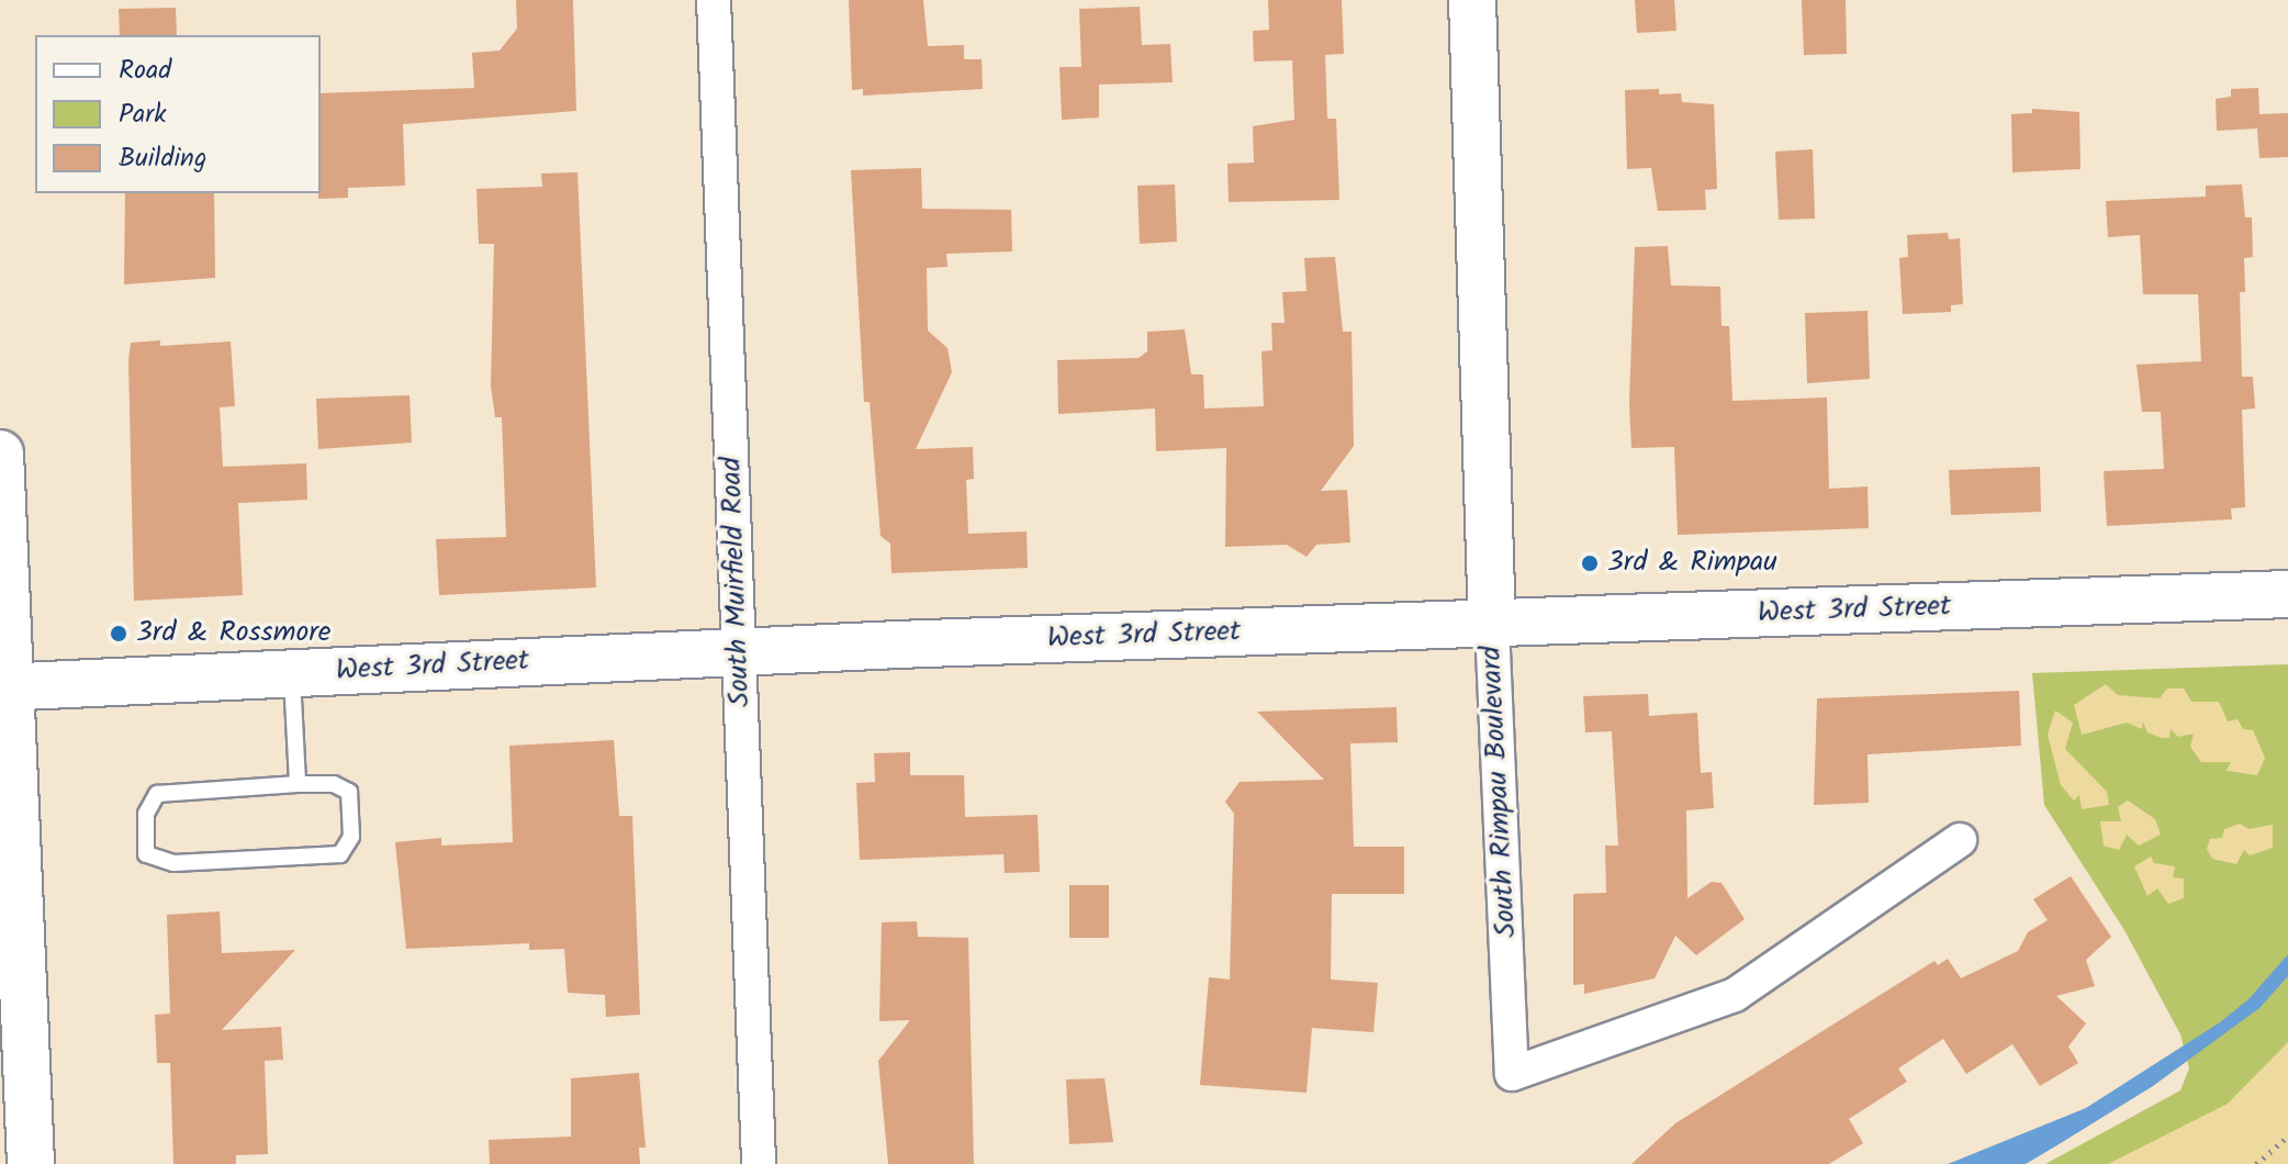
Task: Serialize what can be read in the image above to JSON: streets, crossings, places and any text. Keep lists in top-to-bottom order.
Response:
{
  "streets": {
    "main road": ["West 3rd Street", "South Rimpau Boulevard"],
    "street": ["South Muirfield Road"]
  },
  "crossings": [
    ["South Muirfield Road", "West 3rd Street"],
    ["West 3rd Street", "South Rimpau Boulevard"]
  ],
  "places": ["3rd & Rimpau", "3rd & Rossmore"],
  "legend": ["Road", "Park", "Building"]
}
